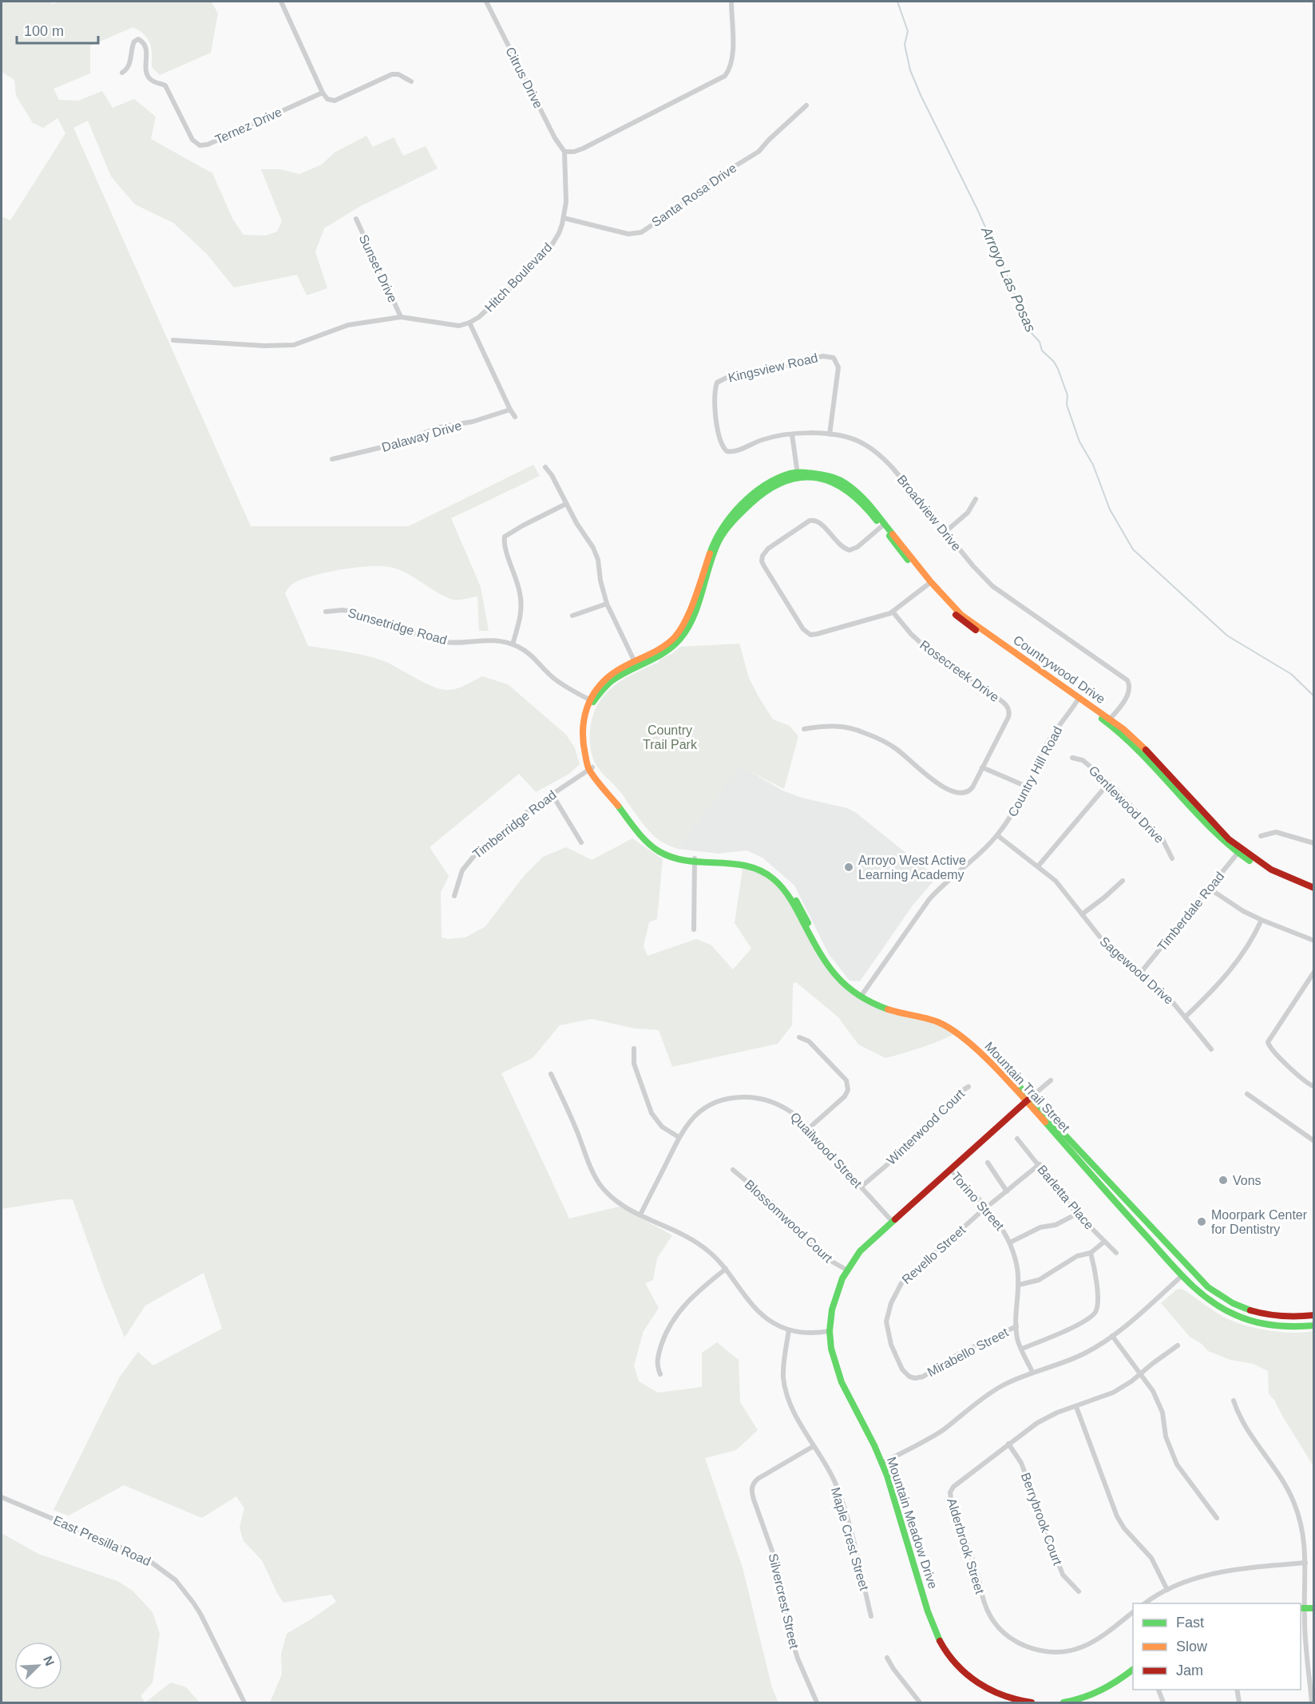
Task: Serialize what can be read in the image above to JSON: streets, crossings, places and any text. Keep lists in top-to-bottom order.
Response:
{
  "streets": {
    "street": [
      "Citrus Drive",
      "Ternez Drive",
      "Santa Rosa Drive",
      "Sunset Drive",
      "Hitch Boulevard",
      "Kingsview Road",
      "Dalaway Drive",
      "Broadview Drive",
      "Sunsetridge Road",
      "Countrywood Drive",
      "Rosecreek Drive",
      "Country Hill Road",
      "Gentlewood Drive",
      "Timberridge Road",
      "Timberdale Road",
      "Sagewood Drive",
      "Mountain Trail Street",
      "Winterwood Court",
      "Quailwood Street",
      "Barletta Place",
      "Torino Street",
      "Blossomwood Court",
      "Revello Street",
      "Mirabello Street",
      "Berrybrook Court",
      "Mountain Meadow Drive",
      "Maple Crest Street",
      "East Presilla Road",
      "Alderbrook Street",
      "Silvercrest Street"
    ]
  },
  "crossings": [
    ["Citrus Drive", "Hitch Boulevard"],
    ["Santa Rosa Drive", "Hitch Boulevard"],
    ["Kingsview Road", "Broadview Drive"],
    ["Broadview Drive", "Countrywood Drive"],
    ["Sunsetridge Road", "Mountain Trail Street"],
    ["Countrywood Drive", "Country Hill Road"],
    ["Countrywood Drive", "Timberdale Road"],
    ["Countrywood Drive", "Mountain Trail Street"],
    ["Country Hill Road", "Sagewood Drive"],
    ["Country Hill Road", "Mountain Trail Street"],
    ["Timberridge Road", "Mountain Trail Street"],
    ["Timberdale Road", "Sagewood Drive"],
    ["Mountain Trail Street", "Mountain Meadow Drive"],
    ["Winterwood Court", "Quailwood Street"],
    ["Quailwood Street", "Mountain Meadow Drive"],
    ["Barletta Place", "Revello Street"],
    ["Torino Street", "Revello Street"],
    ["Torino Street", "Mirabello Street"],
    ["Torino Street", "Mountain Meadow Drive"],
    ["Blossomwood Court", "Mountain Meadow Drive"],
    ["Revello Street", "Mirabello Street"],
    ["Berrybrook Court", "Alderbrook Street"],
    ["Maple Crest Street", "Silvercrest Street"]
  ],
  "water": ["Arroyo Las Posas"],
  "parks": ["Country Trail Park"],
  "places": ["Arroyo West Active Learning Academy", "Vons", "Moorpark Center for Dentistry"],
  "legend": ["Fast", "Slow", "Jam"],
  "scale_bar": "100 m",
  "north": "top right"
}
